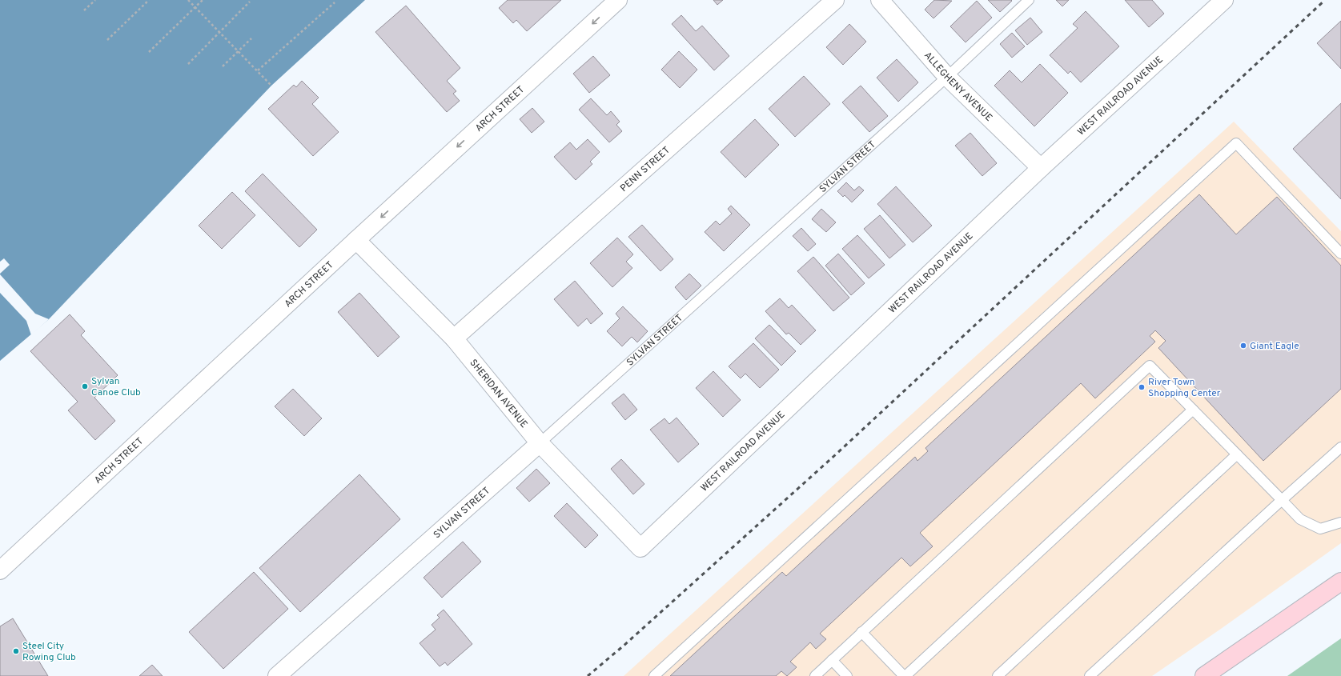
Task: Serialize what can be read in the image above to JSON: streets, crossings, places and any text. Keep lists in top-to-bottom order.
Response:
{
  "streets": {
    "street": [
      "ALLEGHENY AVENUE",
      "WEST RAILROAD AVENUE",
      "ARCH STREET",
      "SYLVAN STREET",
      "PENN STREET",
      "SHERIDAN AVENUE"
    ]
  },
  "crossings": [
    ["ALLEGHENY AVENUE", "WEST RAILROAD AVENUE"],
    ["ALLEGHENY AVENUE", "SYLVAN STREET"],
    ["WEST RAILROAD AVENUE", "SHERIDAN AVENUE"],
    ["ARCH STREET", "SHERIDAN AVENUE"],
    ["SYLVAN STREET", "SHERIDAN AVENUE"],
    ["PENN STREET", "SHERIDAN AVENUE"]
  ],
  "one_way": ["ARCH STREET"],
  "places": [
    "Giant Eagle",
    "Sylvan Canoe Club",
    "River Town Shopping Center",
    "Steel City Rowing Club"
  ]
}
